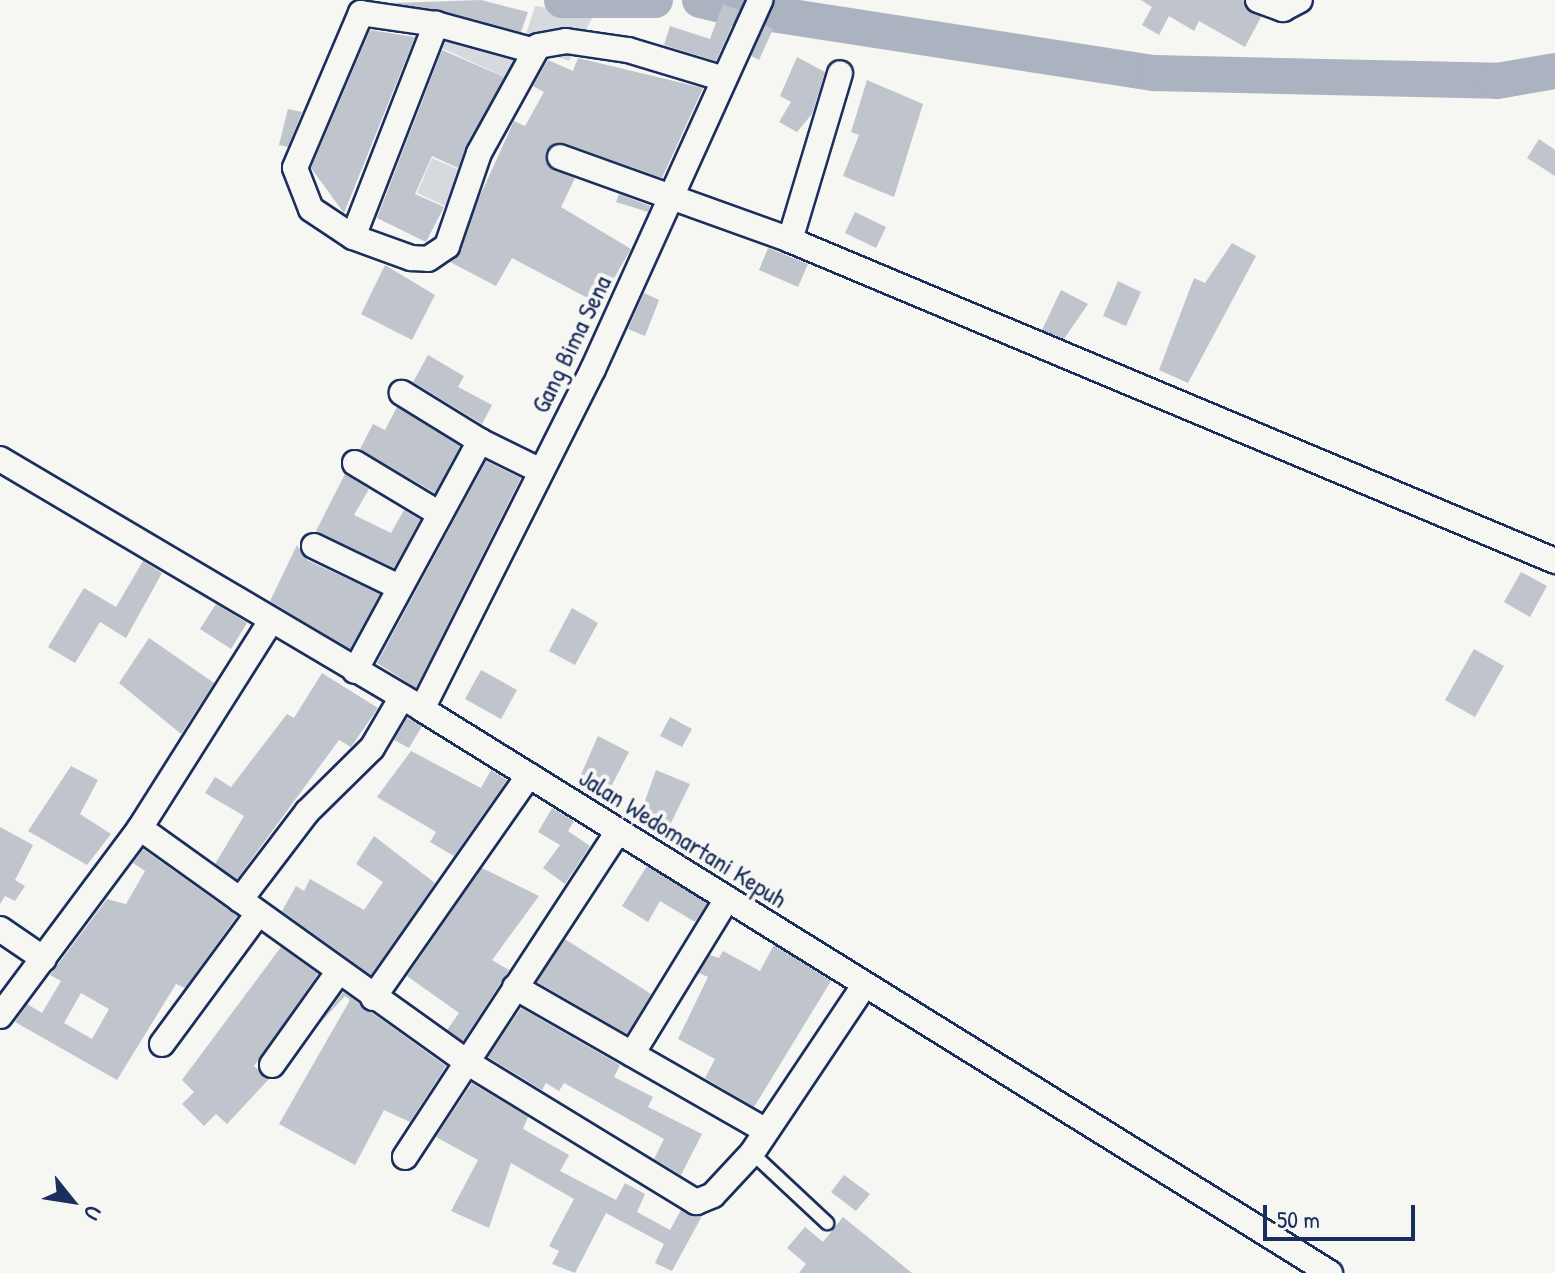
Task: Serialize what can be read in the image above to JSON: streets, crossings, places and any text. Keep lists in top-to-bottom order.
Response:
{
  "streets": {
    "street": ["Gang Bima Sena", "Jalan Wedomartani Kepuh"]
  },
  "crossings": [
    ["Gang Bima Sena", "Jalan Wedomartani Kepuh"]
  ],
  "scale_bar": "50 m",
  "north": "bottom right"
}
